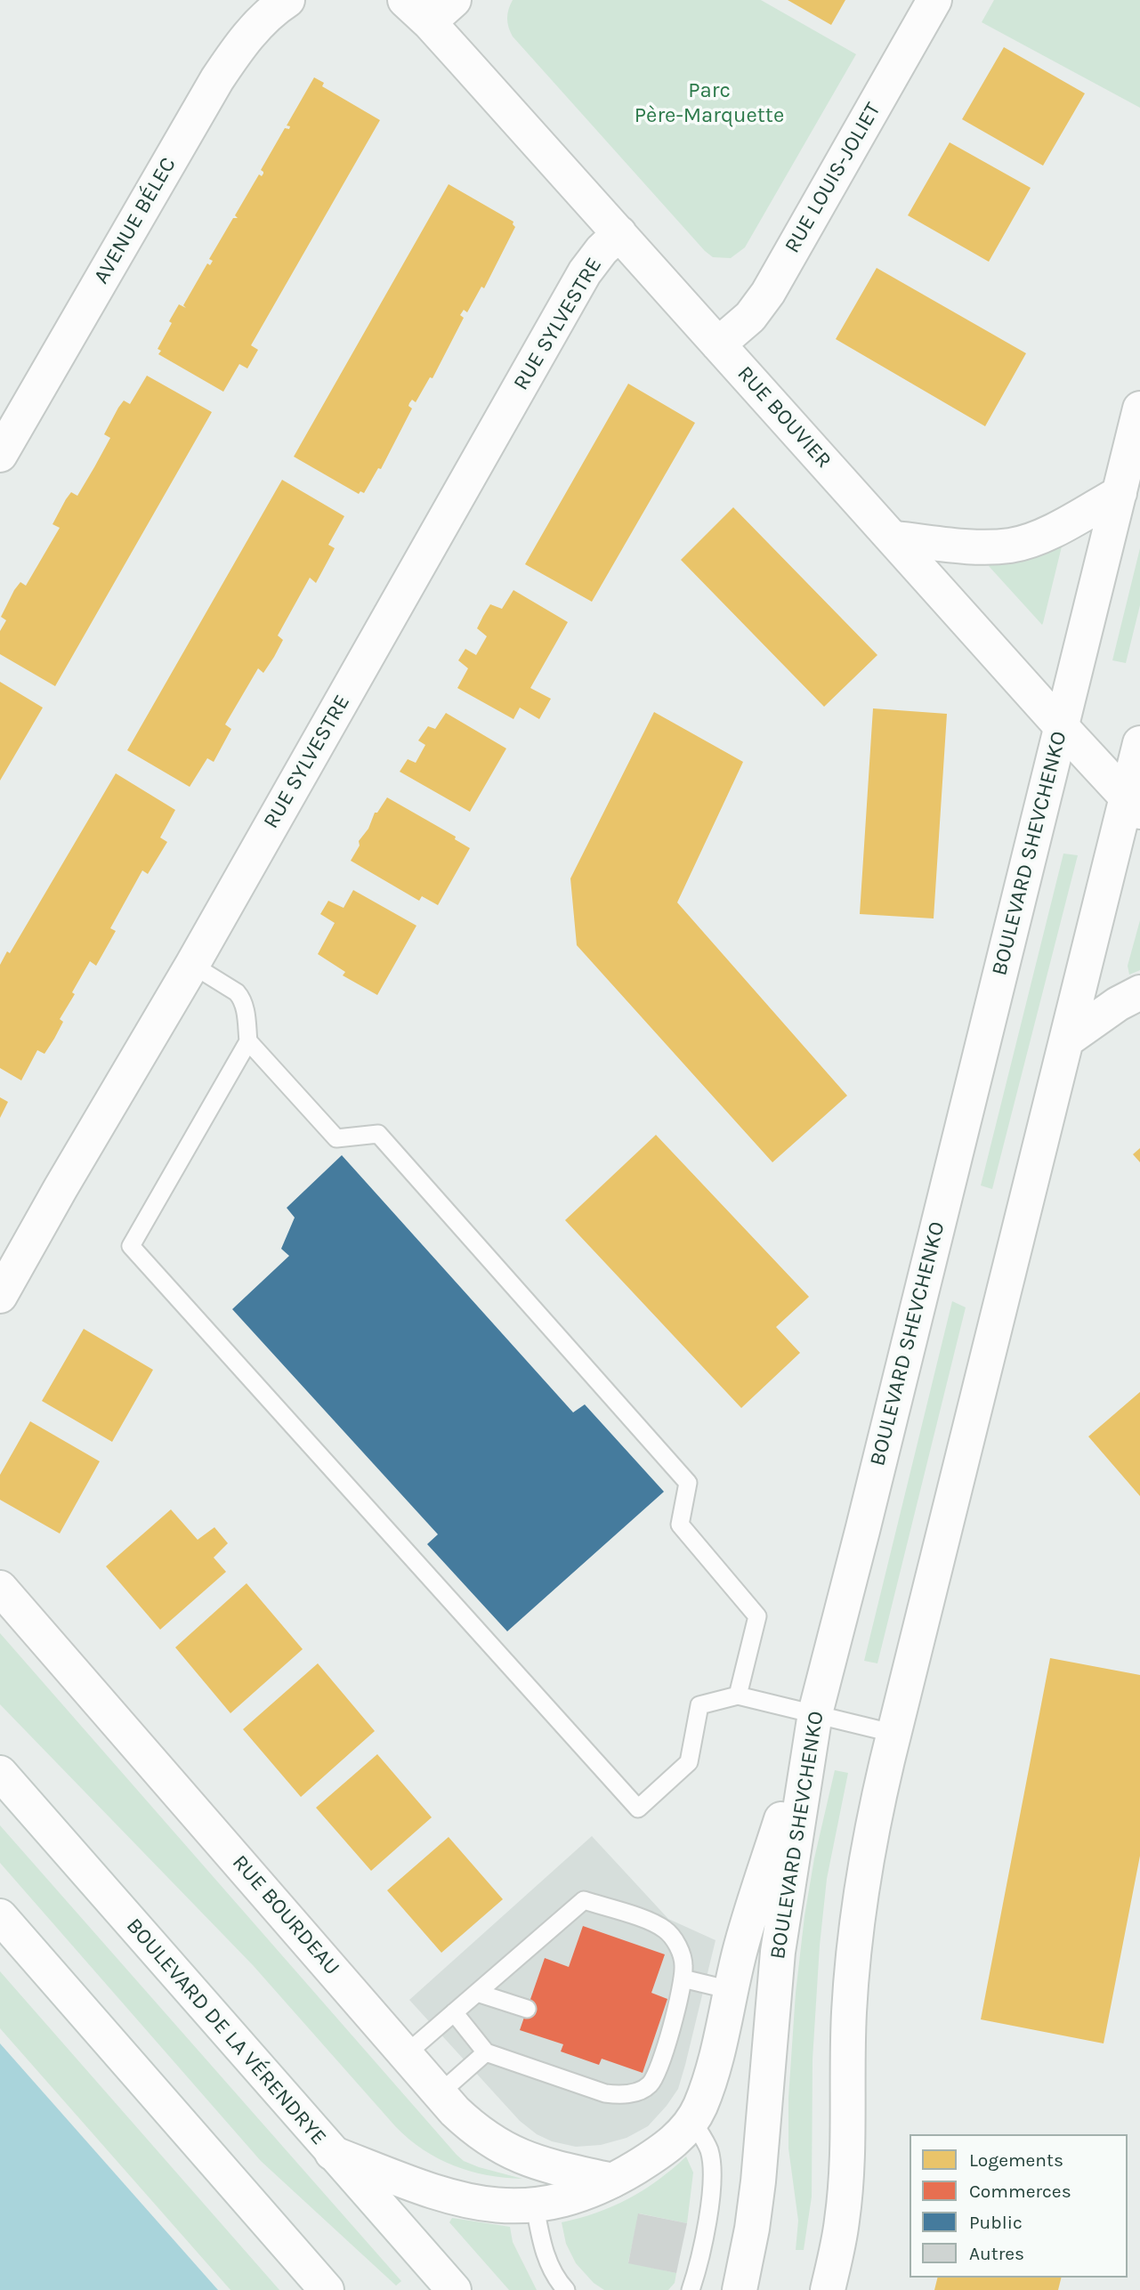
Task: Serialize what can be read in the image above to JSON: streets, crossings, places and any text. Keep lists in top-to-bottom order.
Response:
{
  "streets": {
    "street": [
      "RUE LOUIS-JOLIET",
      "AVENUE BÉLEC",
      "RUE SYLVESTRE",
      "RUE BOUVIER",
      "BOULEVARD SHEVCHENKO",
      "RUE BOURDEAU",
      "BOULEVARD DE LA VÉRENDRYE"
    ]
  },
  "crossings": [
    ["RUE LOUIS-JOLIET", "RUE BOUVIER"],
    ["RUE SYLVESTRE", "RUE BOUVIER"],
    ["RUE BOUVIER", "BOULEVARD SHEVCHENKO"]
  ],
  "parks": ["Parc Père-Marquette"],
  "legend": [
    "Logements",
    "Commerces",
    "Public",
    "Autres"
  ]
}
